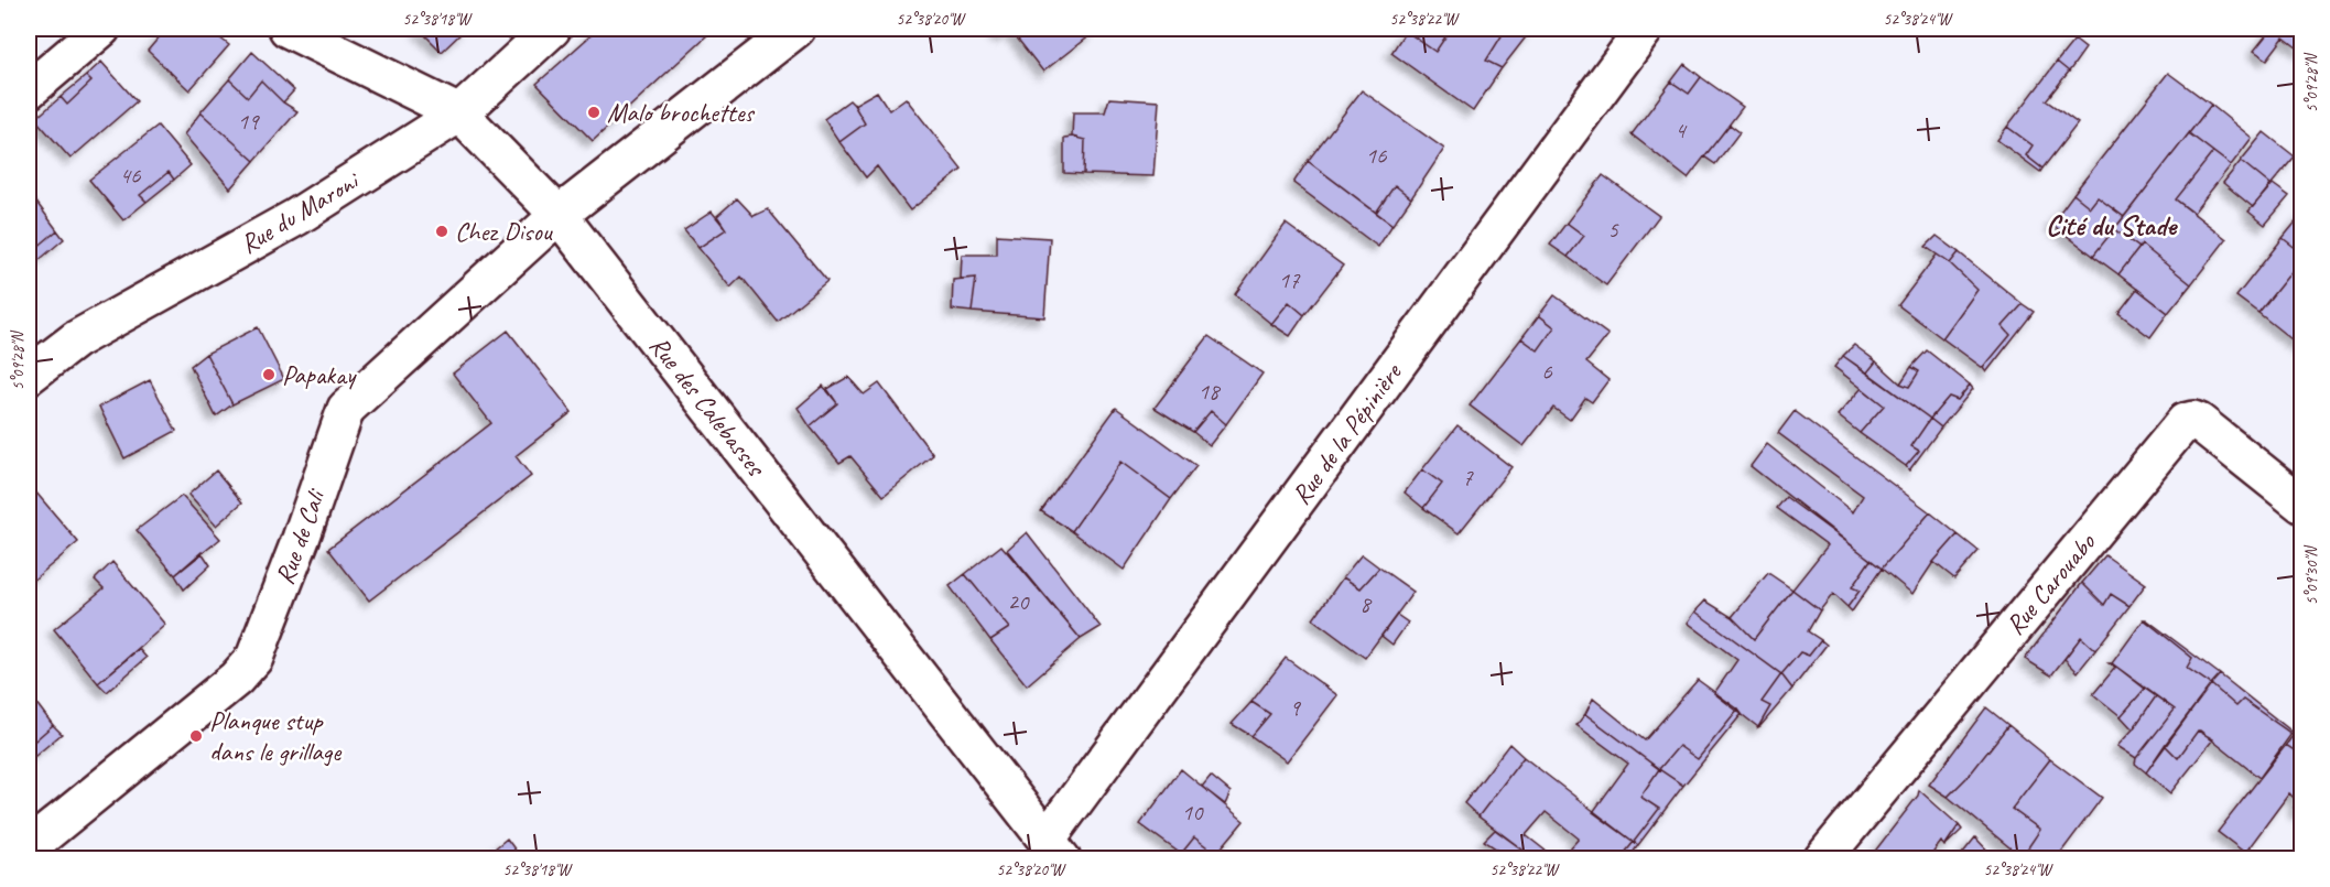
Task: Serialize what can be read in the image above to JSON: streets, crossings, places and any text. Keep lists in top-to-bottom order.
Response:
{
  "streets": {
    "street": [
      "Rue du Maroni",
      "Rue des Calebasses",
      "Rue de la Pépinière",
      "Rue de Cali",
      "Rue Carouabo"
    ]
  },
  "crossings": [
    ["Rue du Maroni", "Rue des Calebasses"],
    ["Rue des Calebasses", "Rue de la Pépinière"],
    ["Rue des Calebasses", "Rue de Cali"]
  ],
  "districts": ["Cité du Stade"],
  "places": [
    "Malo brochettes",
    "Chez Disou",
    "Papakay",
    "Planque stup dans le grillage"
  ],
  "house_numbers": [
    "19",
    "4",
    "16",
    "46",
    "5",
    "17",
    "6",
    "18",
    "7",
    "20",
    "8",
    "9",
    "10"
  ],
  "coordinates": [
    "52°38'18\"W",
    "52°38'20\"W",
    "52°38'22\"W",
    "52°38'24\"W",
    "5°09'28\"N",
    "5°09'30\"N"
  ]
}
